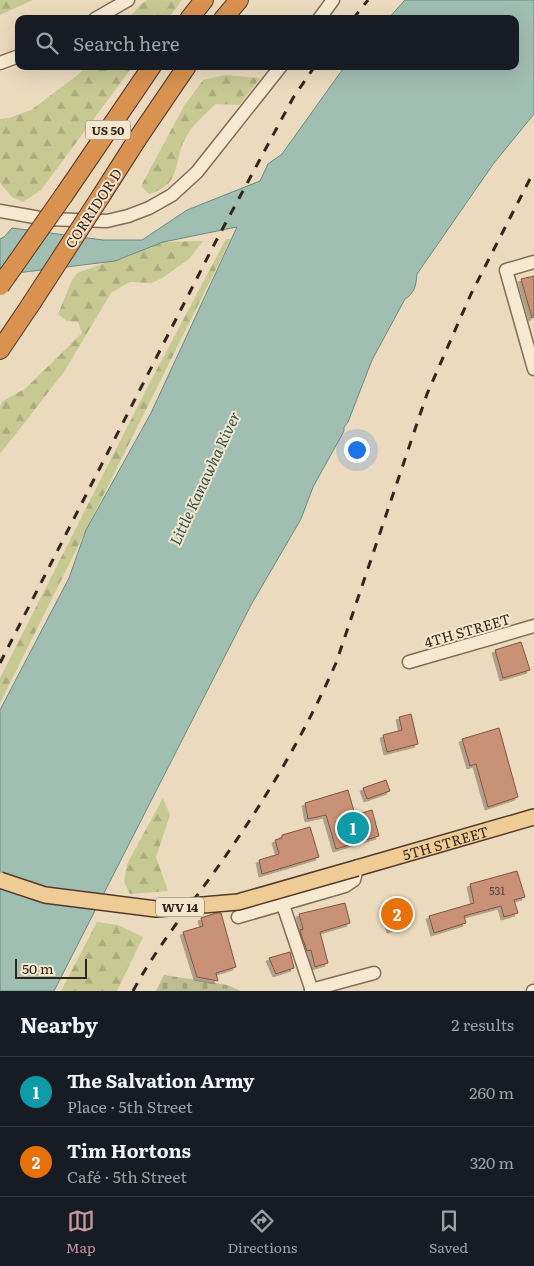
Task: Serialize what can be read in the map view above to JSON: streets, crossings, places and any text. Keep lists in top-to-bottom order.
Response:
{
  "streets": {
    "highway": ["US 50", "CORRIDOR D"],
    "main road": ["5TH STREET", "WV 14"],
    "street": ["4TH STREET"]
  },
  "crossings": [
    ["5TH STREET", "WV 14"]
  ],
  "water": ["Little Kanawha River"],
  "house_numbers": ["531"],
  "scale_bar": "50 m",
  "page": {
    "search": "Search here",
    "pins": ["1", "2"],
    "scale": "50 m",
    "heading": ["Nearby", "2 results"],
    "list": [
      {
        "mark": "1",
        "name": "The Salvation Army",
        "note": "Place · 5th Street",
        "value": "260 m"
      },
      {
        "mark": "2",
        "name": "Tim Hortons",
        "note": "Café · 5th Street",
        "value": "320 m"
      }
    ],
    "nav": ["Map", "Directions", "Saved"]
  }
}
